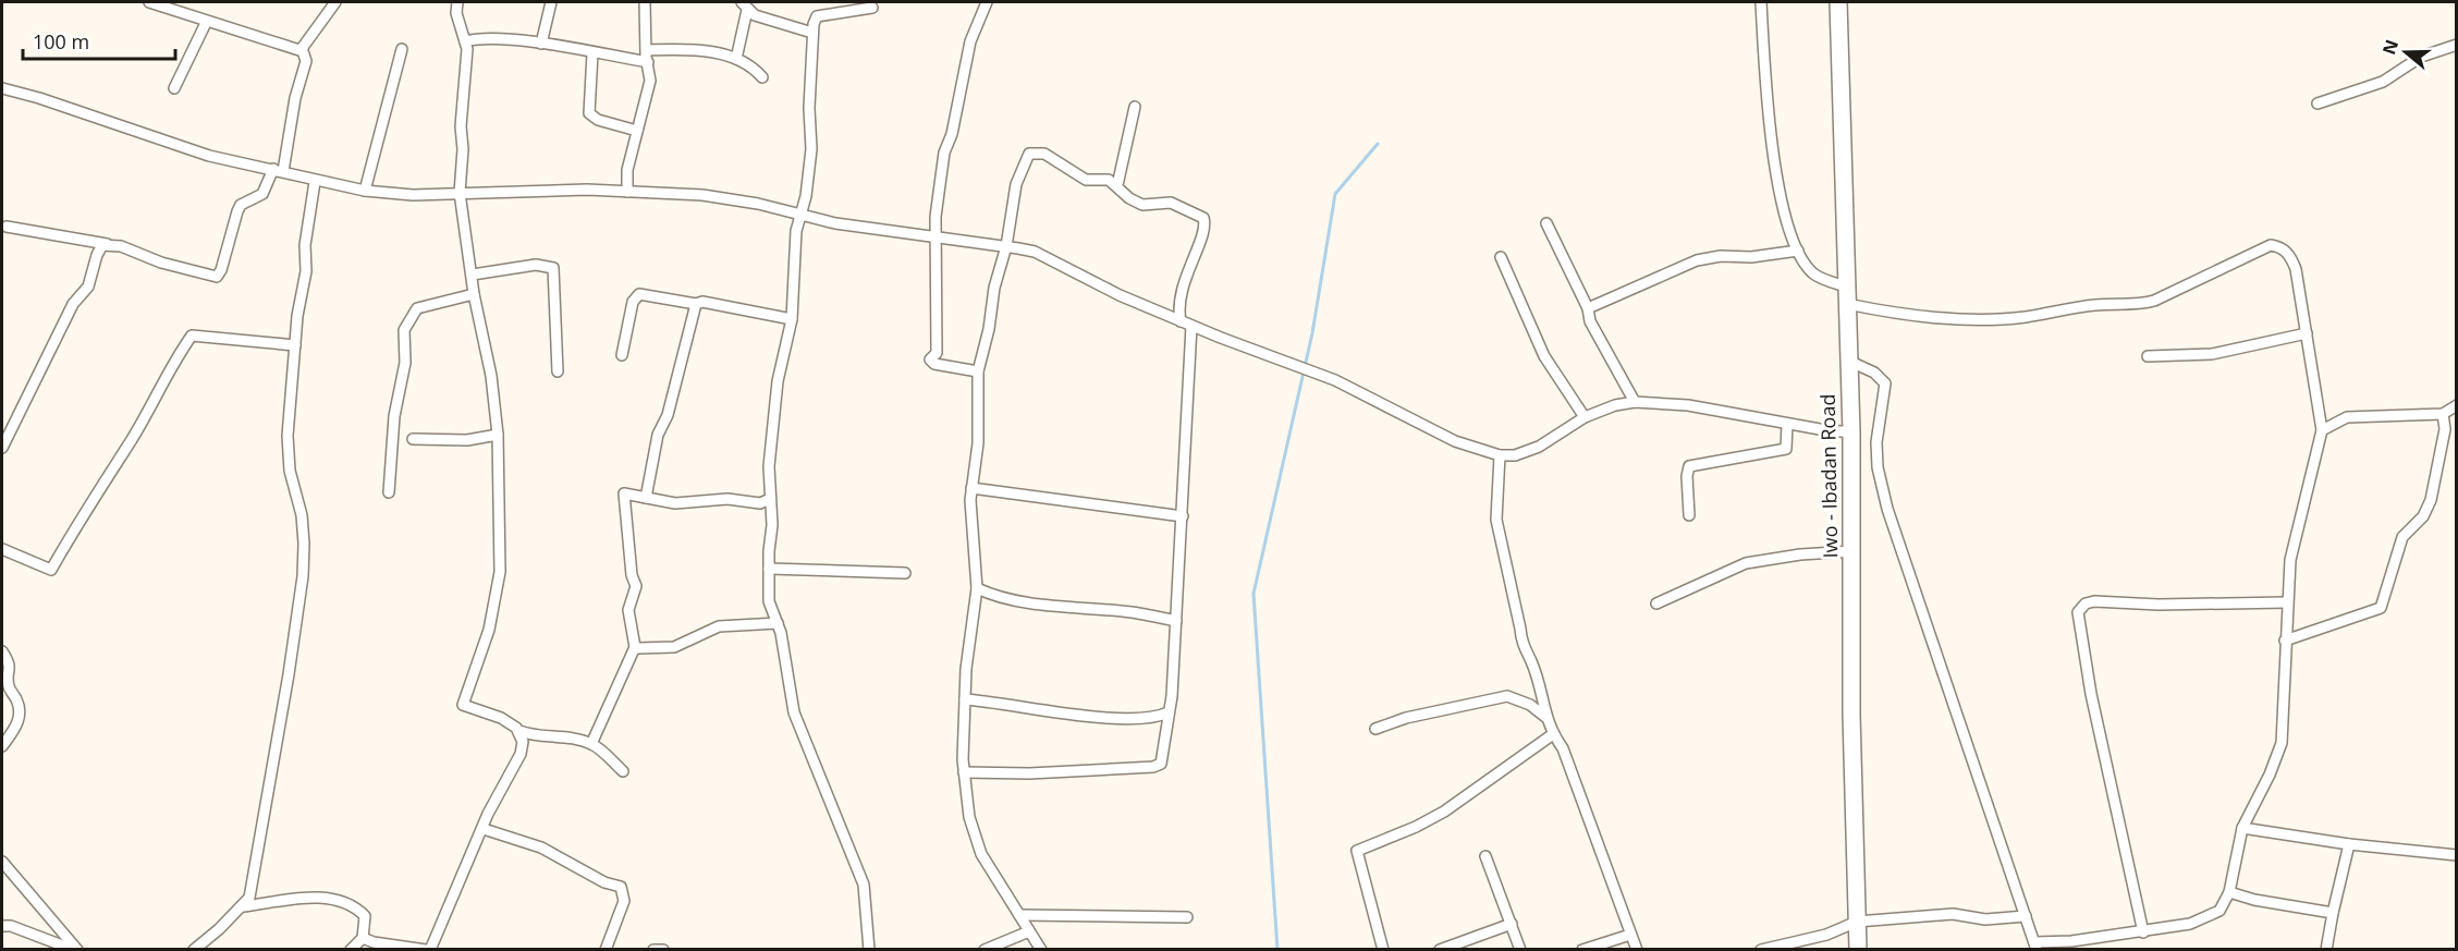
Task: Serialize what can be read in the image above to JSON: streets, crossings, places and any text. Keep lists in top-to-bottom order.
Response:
{
  "streets": {
    "main road": ["Iwo - Ibadan Road"]
  },
  "scale_bar": "100 m",
  "north": "left"
}
